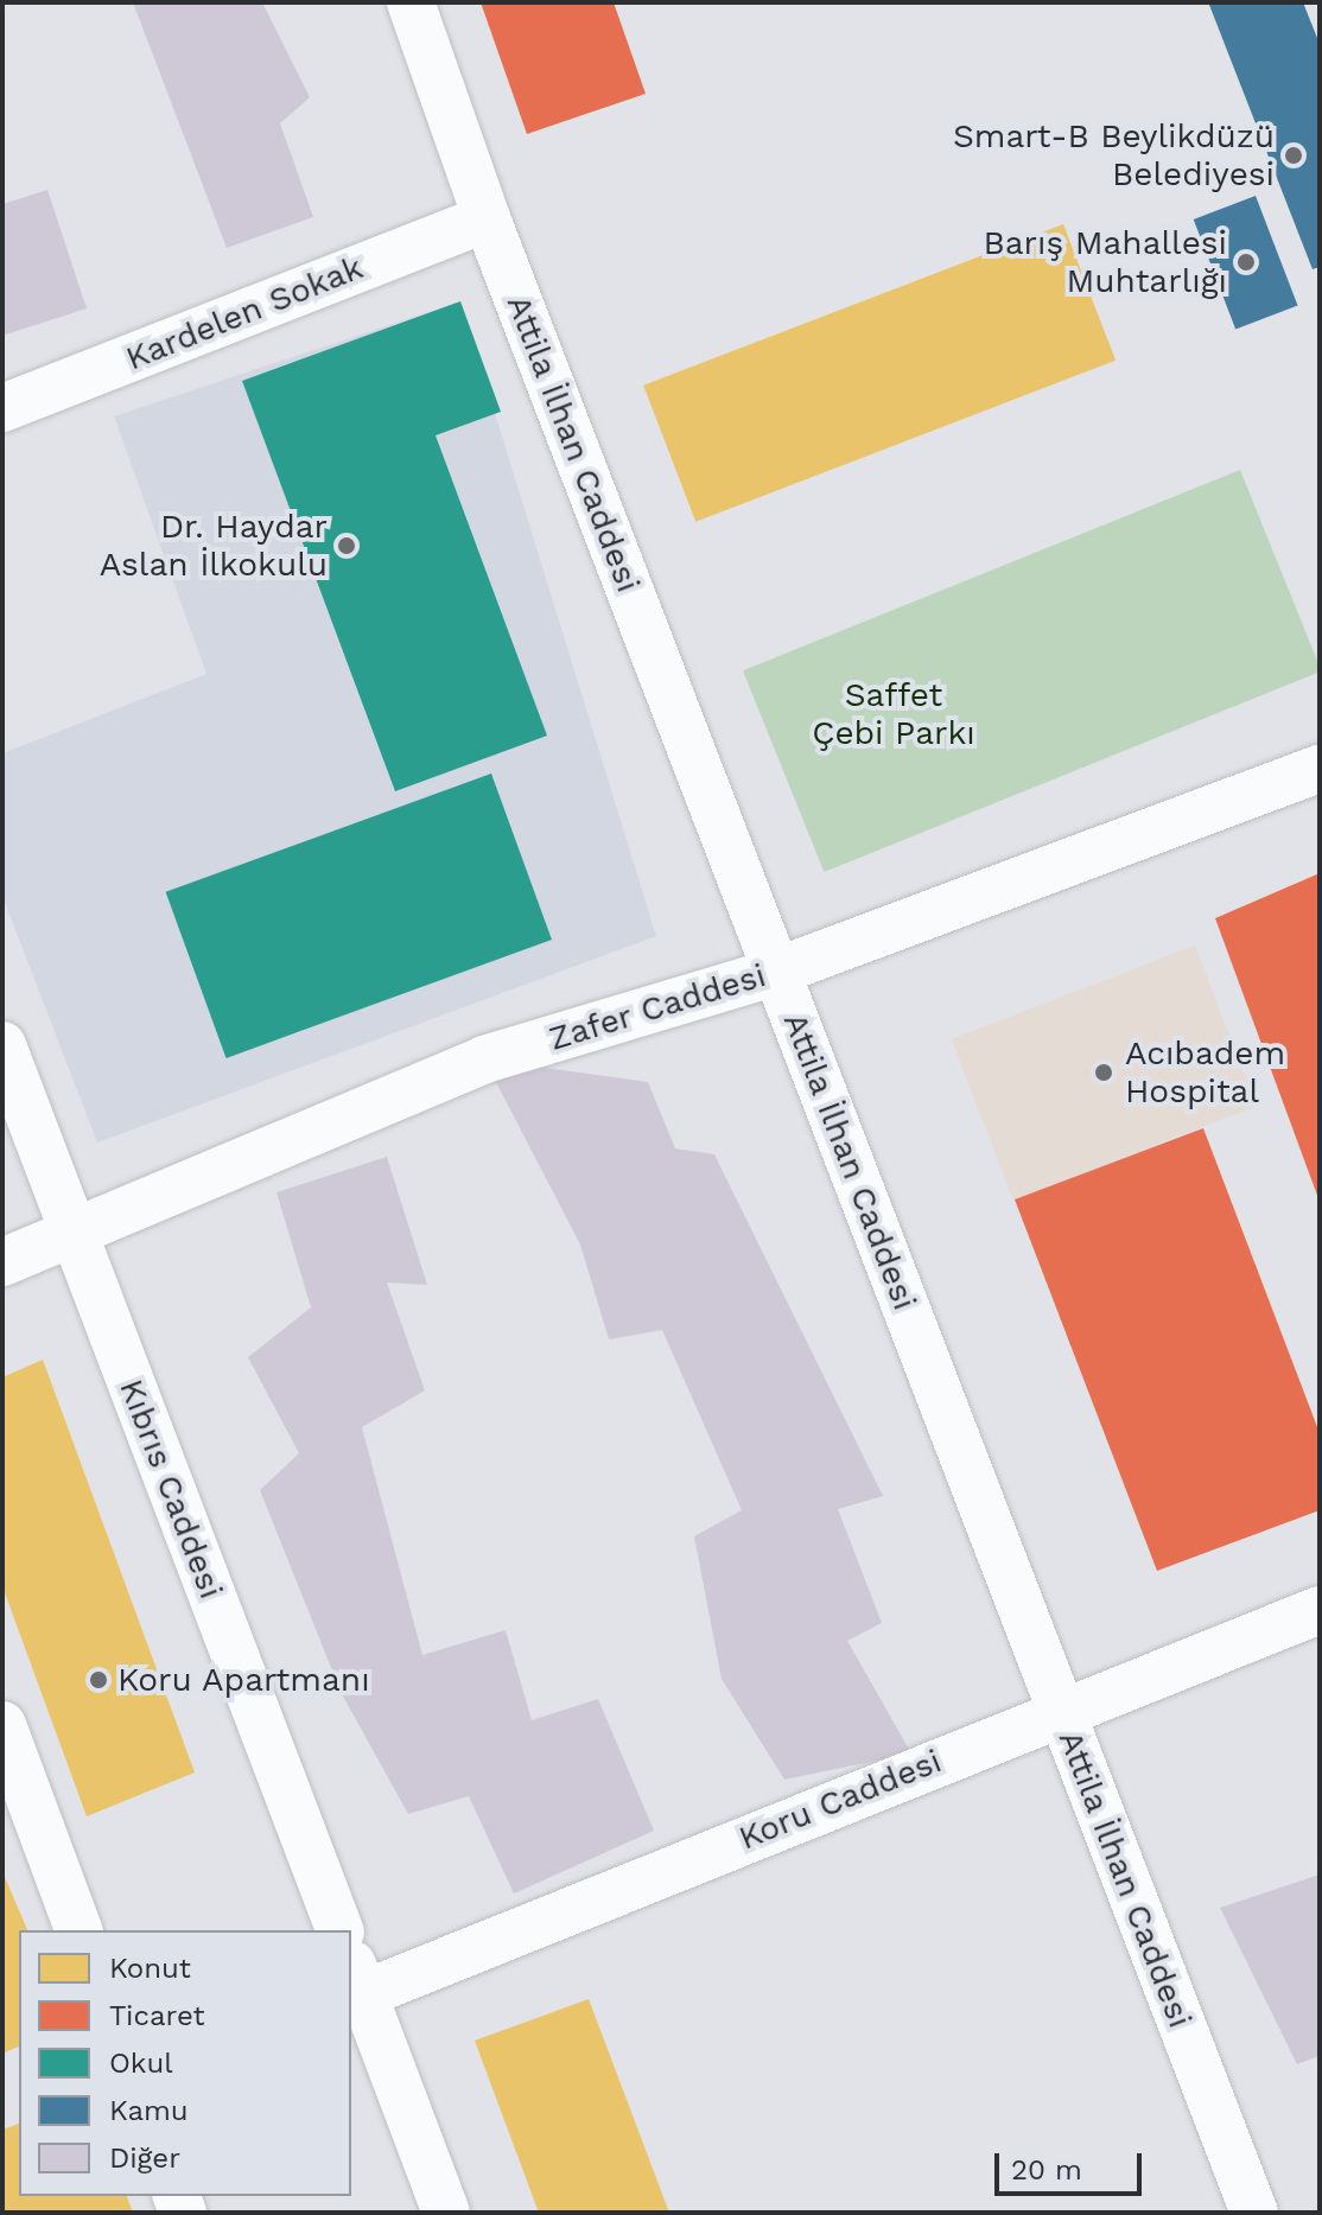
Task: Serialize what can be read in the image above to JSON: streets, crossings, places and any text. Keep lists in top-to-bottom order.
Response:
{
  "streets": {
    "street": [
      "Kardelen Sokak",
      "Attila İlhan Caddesi",
      "Zafer Caddesi",
      "Kıbrıs Caddesi",
      "Koru Caddesi"
    ]
  },
  "crossings": [
    ["Kardelen Sokak", "Attila İlhan Caddesi"],
    ["Attila İlhan Caddesi", "Zafer Caddesi"],
    ["Attila İlhan Caddesi", "Koru Caddesi"],
    ["Zafer Caddesi", "Kıbrıs Caddesi"]
  ],
  "parks": ["Saffet Çebi Parkı"],
  "places": [
    "Smart-B Beylikdüzü Belediyesi",
    "Barış Mahallesi Muhtarlığı",
    "Dr. Haydar Aslan İlkokulu",
    "Acıbadem Hospital",
    "Koru Apartmanı"
  ],
  "legend": [
    "Konut",
    "Ticaret",
    "Okul",
    "Kamu",
    "Diğer"
  ],
  "scale_bar": "20 m"
}
